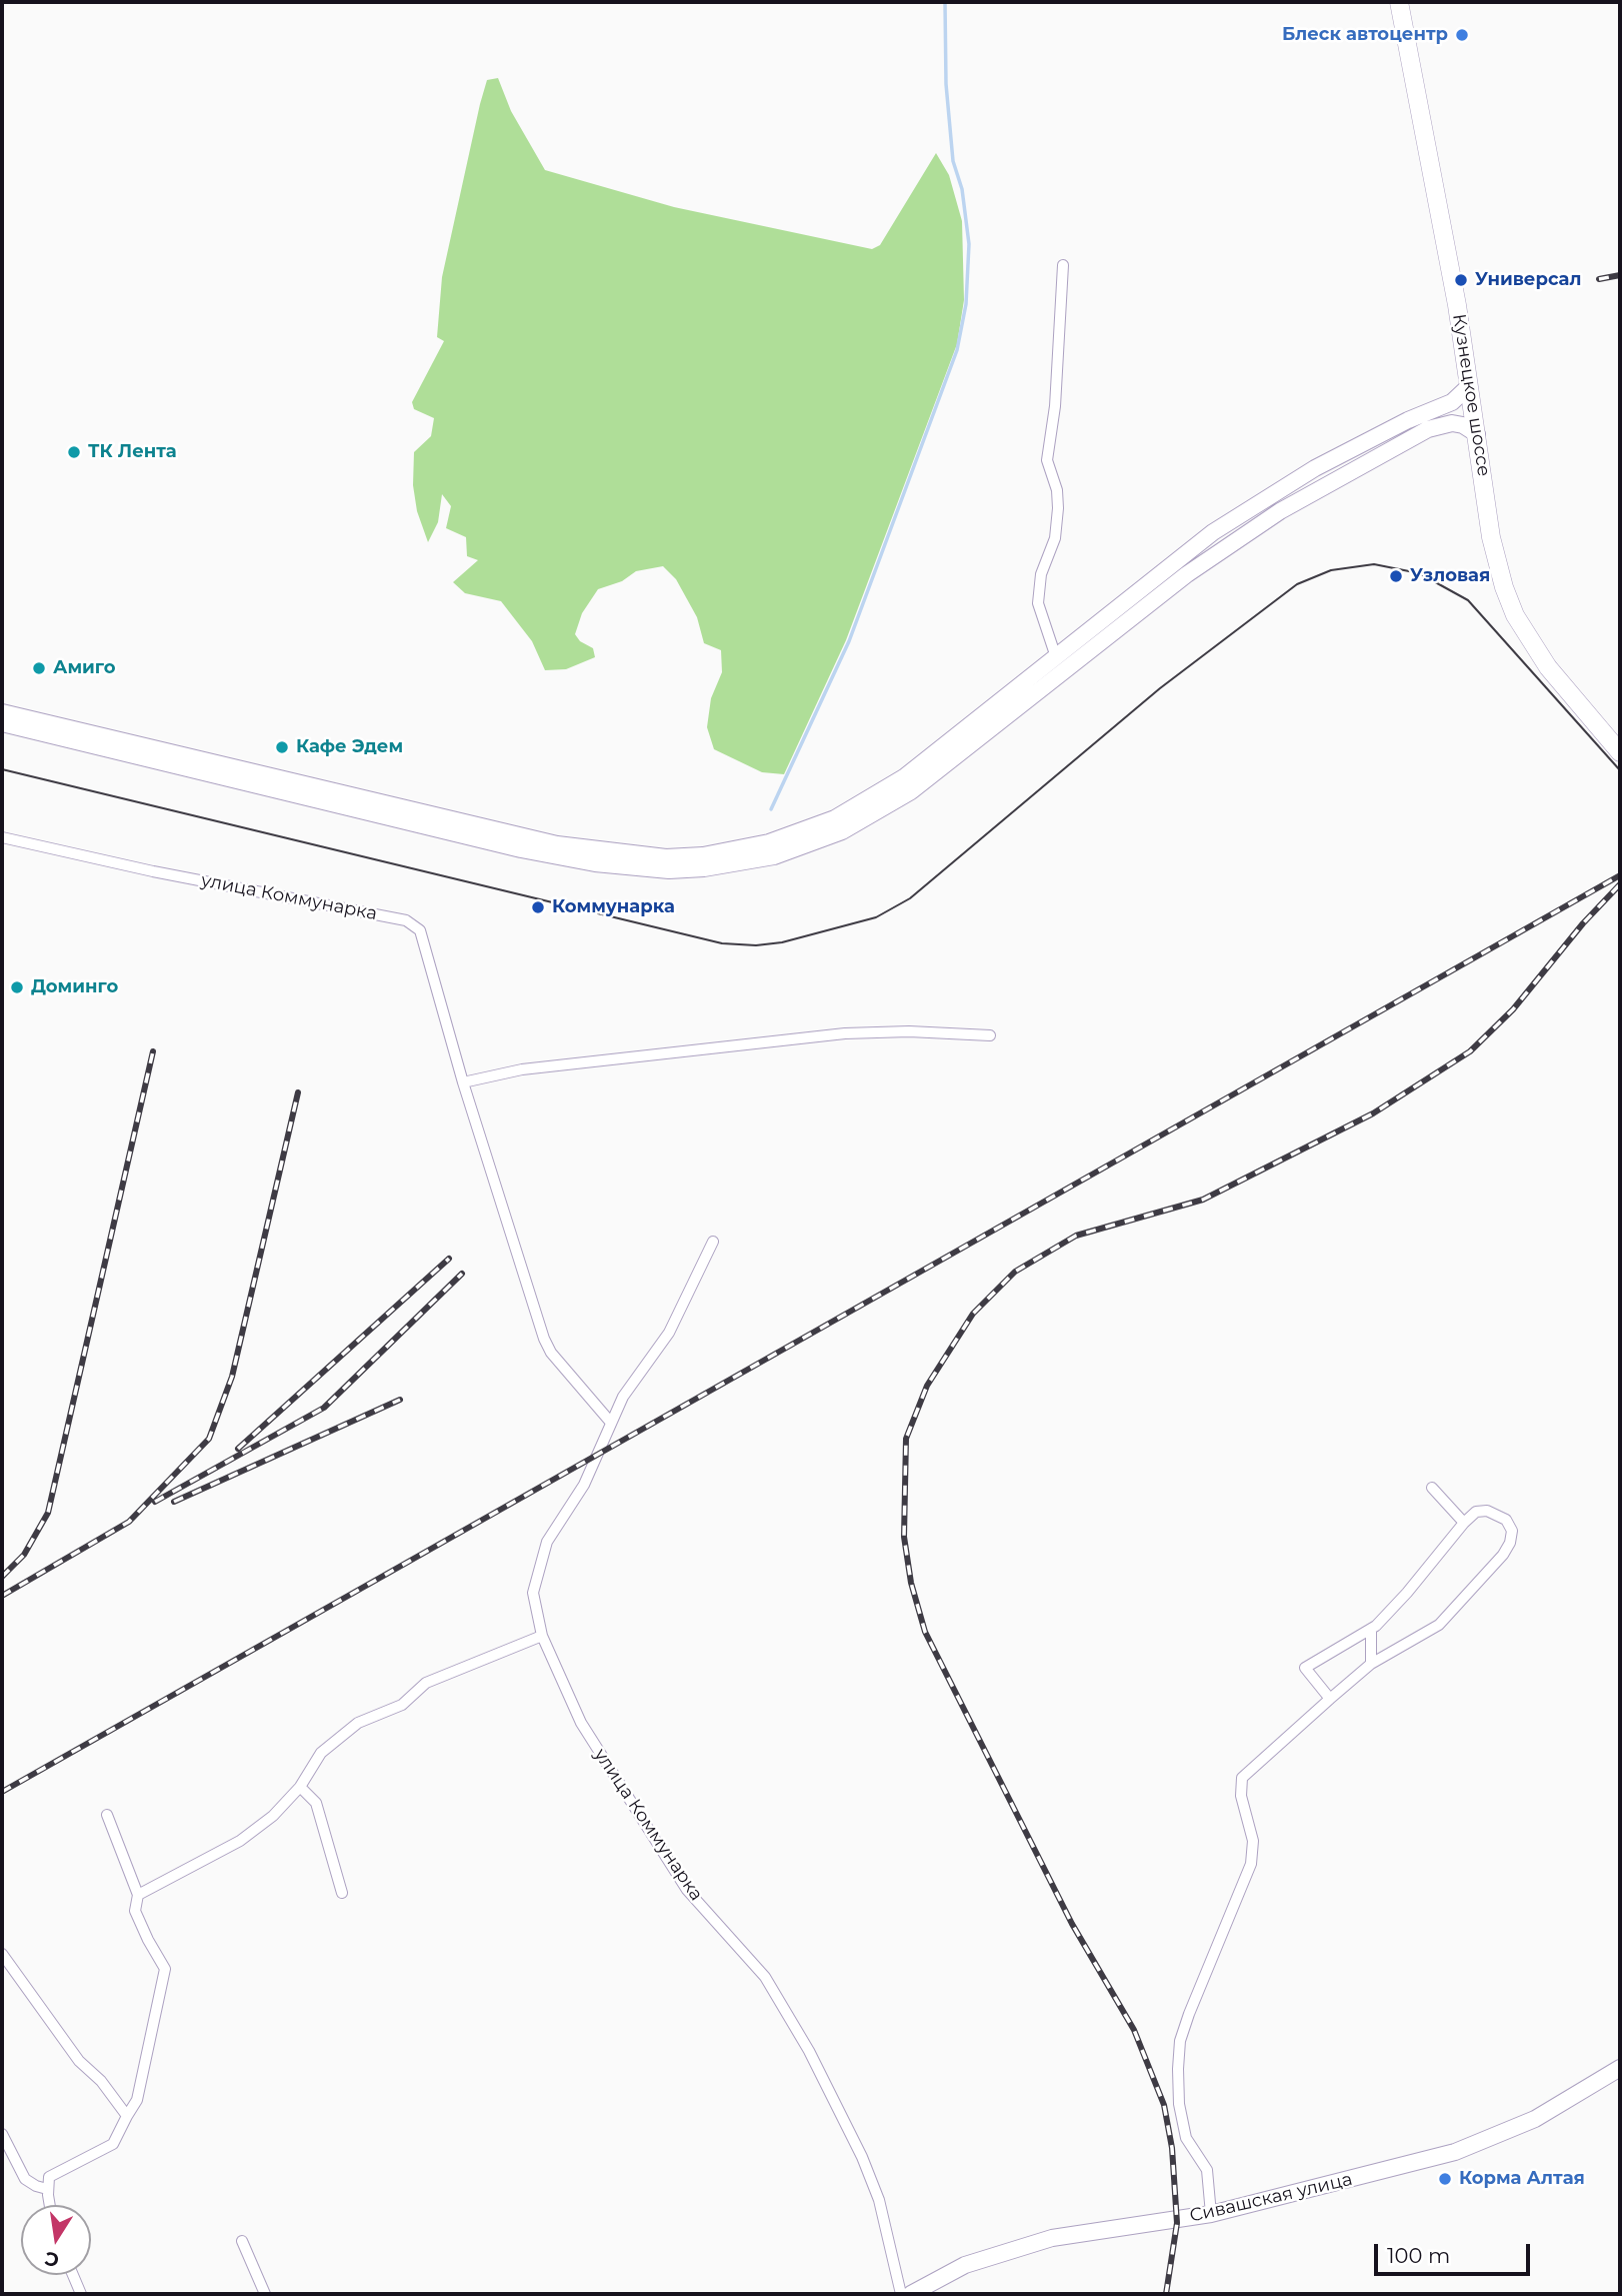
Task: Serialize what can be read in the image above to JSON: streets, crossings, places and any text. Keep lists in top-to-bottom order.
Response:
{
  "streets": {
    "main road": ["Кузнецкое шоссе", "Сивашская улица"],
    "street": ["улица Коммунарка"]
  },
  "places": [
    "Блеск автоцентр",
    "Универсал",
    "ТК Лента",
    "Узловая",
    "Амиго",
    "Кафе Эдем",
    "Коммунарка",
    "Доминго",
    "Корма Алтая"
  ],
  "scale_bar": "100 m",
  "north": "bottom"
}
